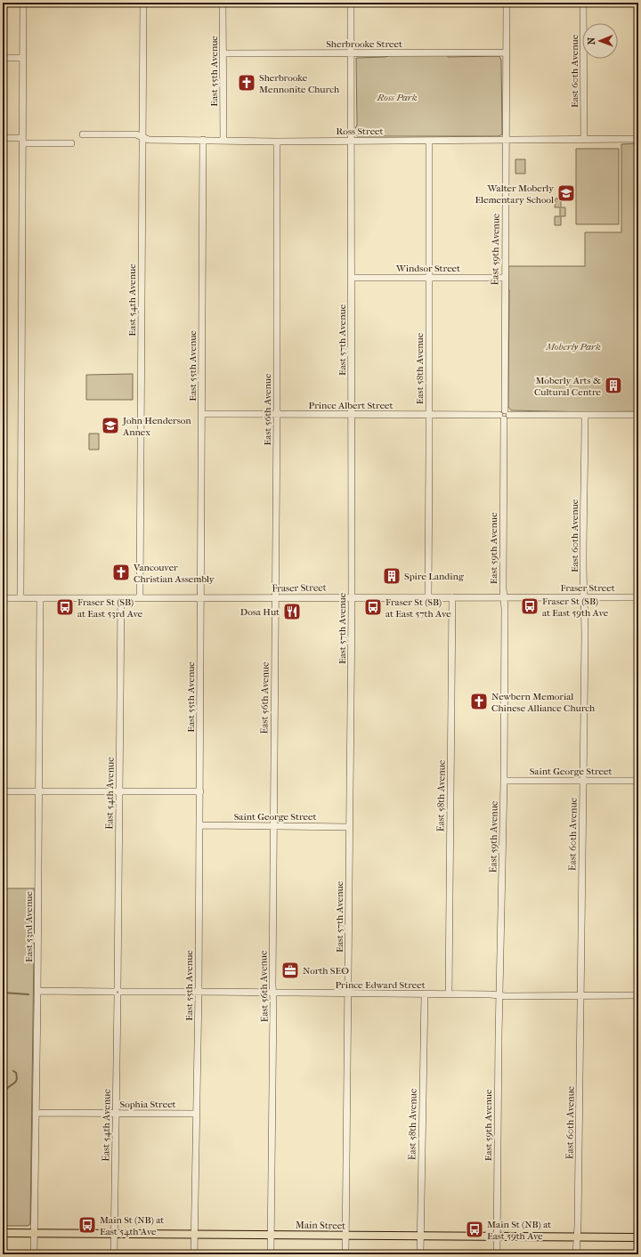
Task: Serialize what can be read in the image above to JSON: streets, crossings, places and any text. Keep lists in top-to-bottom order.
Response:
{
  "streets": {
    "main road": ["Main Street"],
    "street": [
      "Sherbrooke Street",
      "East 55th Avenue",
      "East 60th Avenue",
      "Ross Street",
      "East 59th Avenue",
      "Windsor Street",
      "East 54th Avenue",
      "East 57th Avenue",
      "East 58th Avenue",
      "Prince Albert Street",
      "East 56th Avenue",
      "Fraser Street",
      "Saint George Street",
      "East 53rd Avenue",
      "Prince Edward Street",
      "Sophia Street"
    ]
  },
  "crossings": [
    ["Sherbrooke Street", "East 55th Avenue"],
    ["Sherbrooke Street", "East 59th Avenue"],
    ["Sherbrooke Street", "East 57th Avenue"],
    ["East 55th Avenue", "Ross Street"],
    ["East 55th Avenue", "Prince Albert Street"],
    ["East 55th Avenue", "Fraser Street"],
    ["East 55th Avenue", "Saint George Street"],
    ["East 55th Avenue", "Prince Edward Street"],
    ["East 55th Avenue", "Sophia Street"],
    ["East 55th Avenue", "Main Street"],
    ["East 60th Avenue", "Ross Street"],
    ["East 60th Avenue", "Prince Albert Street"],
    ["East 60th Avenue", "Fraser Street"],
    ["East 60th Avenue", "Saint George Street"],
    ["East 60th Avenue", "Prince Edward Street"],
    ["East 60th Avenue", "Main Street"],
    ["Ross Street", "East 59th Avenue"],
    ["Ross Street", "East 54th Avenue"],
    ["Ross Street", "East 57th Avenue"],
    ["Ross Street", "East 58th Avenue"],
    ["Ross Street", "East 56th Avenue"],
    ["East 59th Avenue", "Windsor Street"],
    ["East 59th Avenue", "Prince Albert Street"],
    ["East 59th Avenue", "Fraser Street"],
    ["East 59th Avenue", "Saint George Street"],
    ["East 59th Avenue", "Prince Edward Street"],
    ["East 59th Avenue", "Main Street"],
    ["Windsor Street", "East 57th Avenue"],
    ["Windsor Street", "East 58th Avenue"],
    ["East 54th Avenue", "Fraser Street"],
    ["East 54th Avenue", "Prince Edward Street"],
    ["East 54th Avenue", "Sophia Street"],
    ["East 54th Avenue", "Main Street"],
    ["East 57th Avenue", "Prince Albert Street"],
    ["East 57th Avenue", "Fraser Street"],
    ["East 57th Avenue", "Saint George Street"],
    ["East 57th Avenue", "Prince Edward Street"],
    ["East 57th Avenue", "Main Street"],
    ["East 58th Avenue", "Prince Albert Street"],
    ["East 58th Avenue", "Fraser Street"],
    ["East 58th Avenue", "Prince Edward Street"],
    ["East 58th Avenue", "Main Street"],
    ["Prince Albert Street", "East 56th Avenue"],
    ["East 56th Avenue", "Fraser Street"],
    ["East 56th Avenue", "Saint George Street"],
    ["East 56th Avenue", "Prince Edward Street"],
    ["East 56th Avenue", "Main Street"],
    ["Fraser Street", "East 53rd Avenue"],
    ["East 53rd Avenue", "Prince Edward Street"],
    ["East 53rd Avenue", "Sophia Street"],
    ["East 53rd Avenue", "Main Street"]
  ],
  "parks": ["Ross Park", "Moberly Park"],
  "places": {
    "church": ["Sherbrooke Mennonite Church", "Vancouver Christian Assembly", "Newbern Memorial Chinese Alliance Church"],
    "school or university": ["Walter Moberly Elementary School", "John Henderson Annex"],
    "building": ["Moberly Arts & Cultural Centre", "Spire Landing"],
    "bus stop": [
      "Fraser St (SB) at East 59th Ave",
      "Fraser St (SB) at East 53rd Ave",
      "Fraser St (SB) at East 57th Ave",
      "Main St (NB) at East 54th Ave",
      "Main St (NB) at East 59th Ave"
    ],
    "restaurant": ["Dosa Hut"],
    "office": ["North SEO"]
  },
  "north": "left"
}
